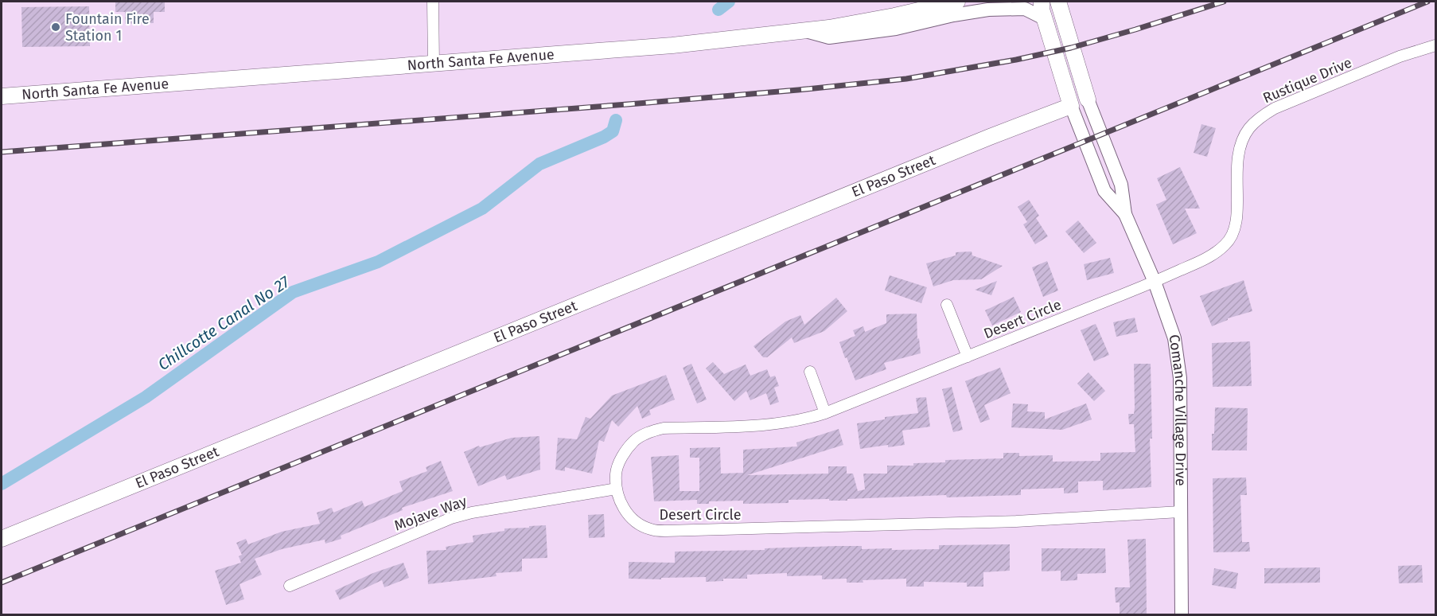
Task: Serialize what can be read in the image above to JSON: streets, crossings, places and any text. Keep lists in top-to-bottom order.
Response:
{
  "streets": {
    "main road": ["North Santa Fe Avenue", "El Paso Street", "Comanche Village Drive"],
    "street": ["Rustique Drive", "Desert Circle", "Mojave Way"]
  },
  "crossings": [
    ["Rustique Drive", "Desert Circle"],
    ["Rustique Drive", "Comanche Village Drive"],
    ["El Paso Street", "Comanche Village Drive"],
    ["Desert Circle", "Comanche Village Drive"],
    ["Desert Circle", "Mojave Way"]
  ],
  "water": ["Chillcotte Canal No 27"],
  "places": ["Fountain Fire Station 1"]
}
